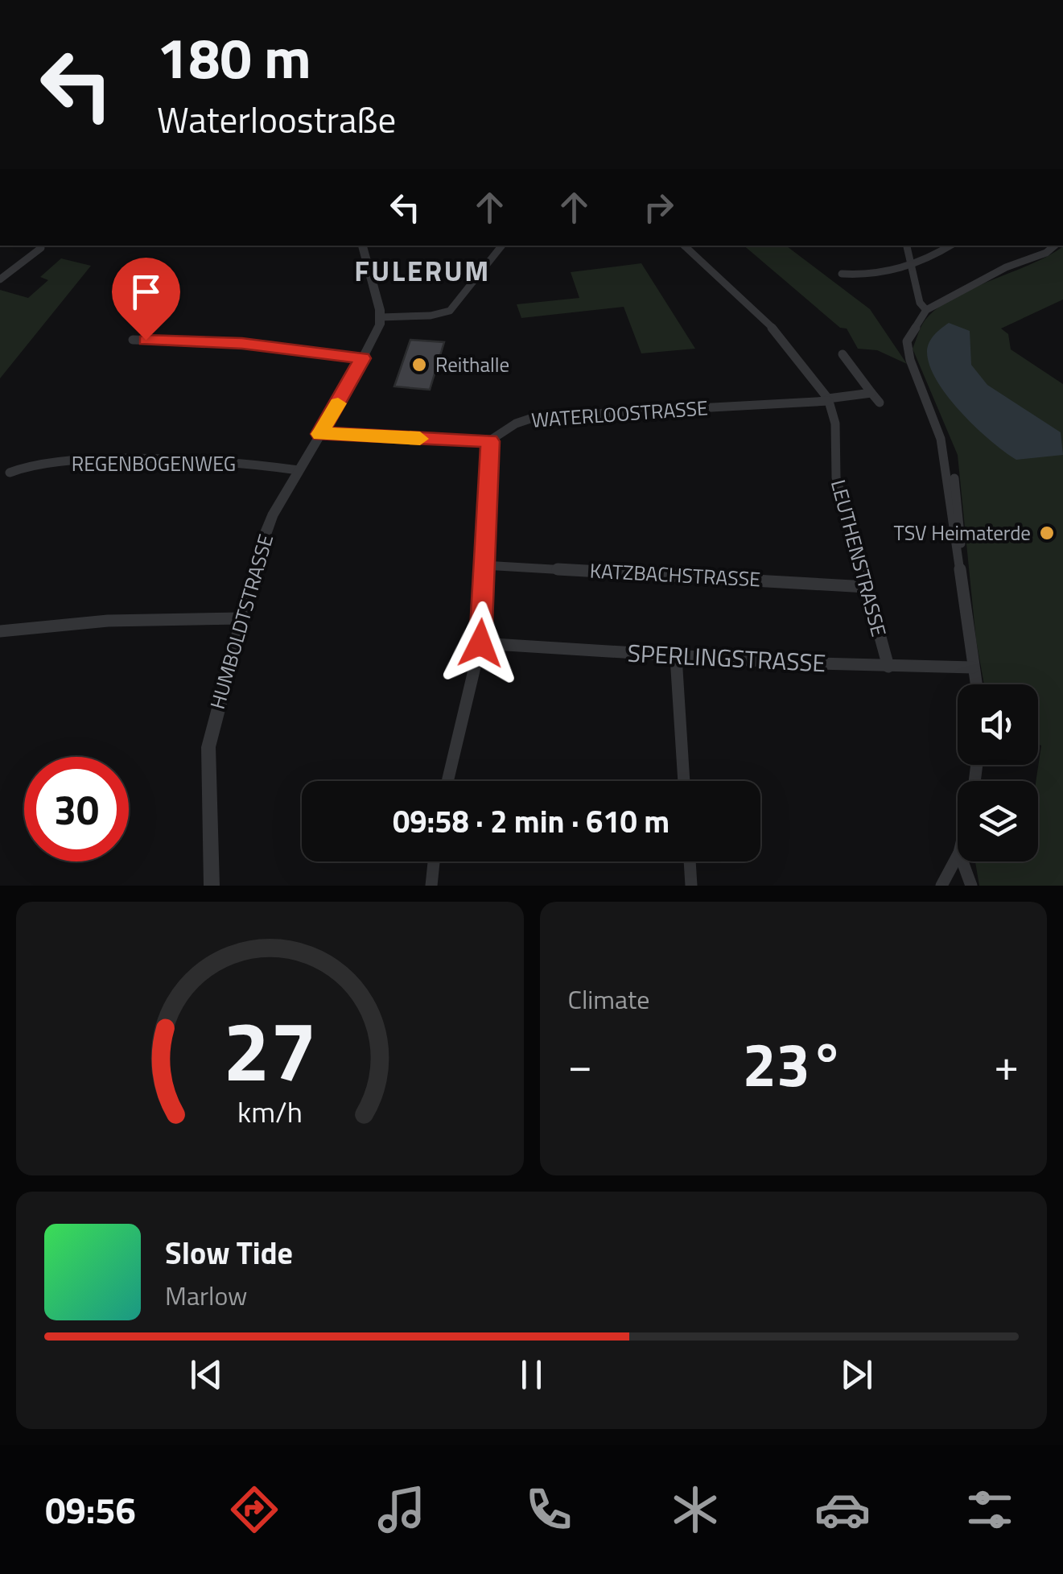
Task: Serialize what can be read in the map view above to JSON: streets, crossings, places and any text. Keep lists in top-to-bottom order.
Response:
{
  "streets": {
    "street": [
      "WATERLOOSTRASSE",
      "REGENBOGENWEG",
      "LEUTHENSTRASSE",
      "KATZBACHSTRASSE",
      "HUMBOLDTSTRASSE",
      "SPERLINGSTRASSE"
    ]
  },
  "crossings": [
    ["WATERLOOSTRASSE", "LEUTHENSTRASSE"],
    ["REGENBOGENWEG", "HUMBOLDTSTRASSE"],
    ["LEUTHENSTRASSE", "KATZBACHSTRASSE"],
    ["LEUTHENSTRASSE", "SPERLINGSTRASSE"]
  ],
  "districts": ["FULERUM"],
  "places": ["Reithalle", "TSV Heimaterde"],
  "page": {
    "turn": ["180 m", "Waterloostraße"],
    "limit": "30",
    "trip": "09:58 · 2 min · 610 m",
    "tile": "Climate",
    "heat": ["−", "23°", "+"],
    "song": ["Slow Tide", "Marlow"],
    "tabs": "09:56",
    "gauge": ["27", "km/h"]
  }
}
